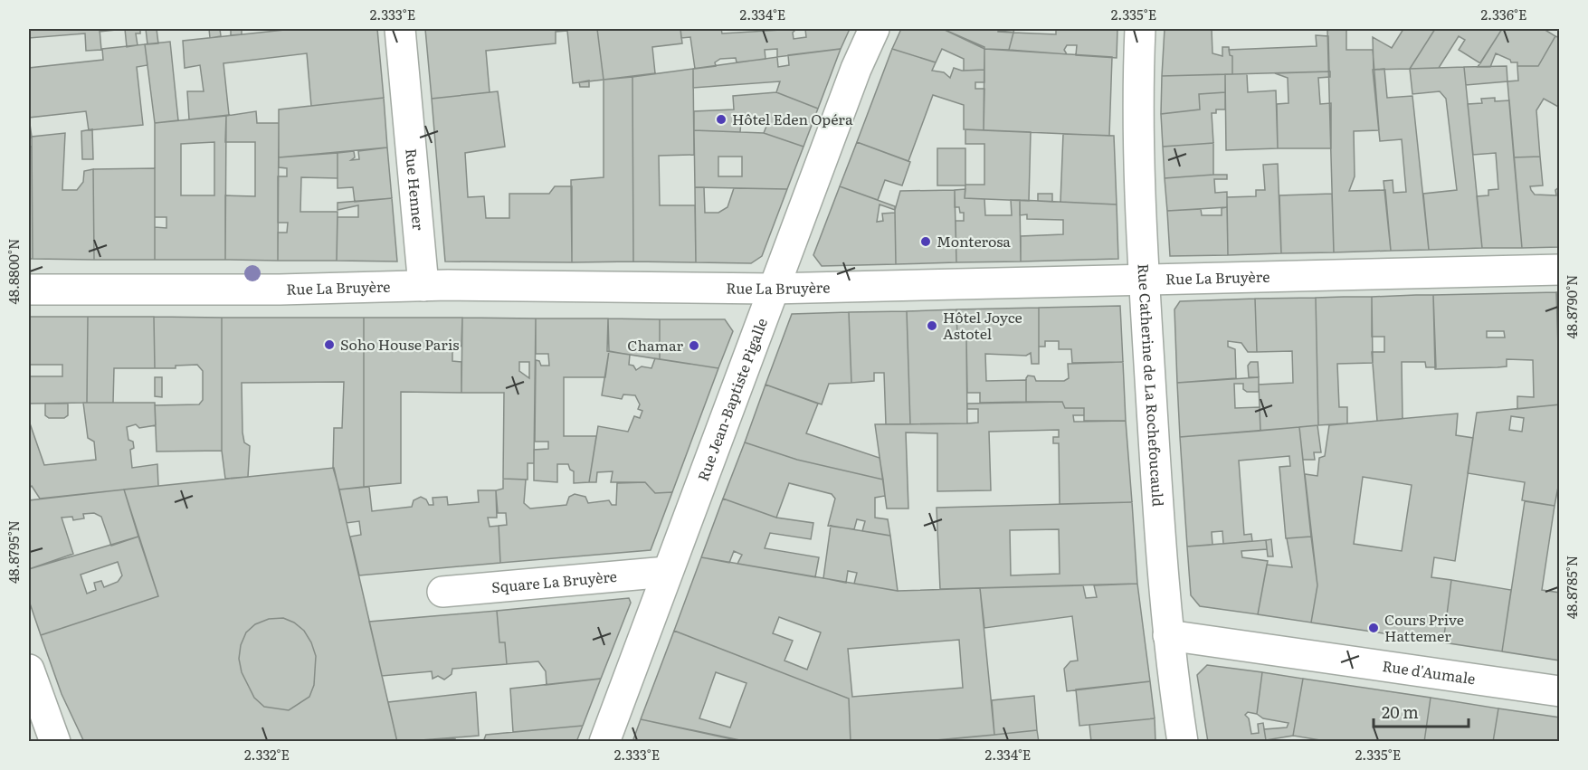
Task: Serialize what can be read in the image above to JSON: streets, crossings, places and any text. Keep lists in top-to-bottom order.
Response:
{
  "streets": {
    "street": [
      "Rue Henner",
      "Rue La Bruyère",
      "Rue Catherine de La Rochefoucauld",
      "Rue Jean-Baptiste Pigalle",
      "Square La Bruyère",
      "Rue d'Aumale"
    ]
  },
  "crossings": [
    ["Rue Henner", "Rue La Bruyère"],
    ["Rue La Bruyère", "Rue Catherine de La Rochefoucauld"],
    ["Rue La Bruyère", "Rue Jean-Baptiste Pigalle"],
    ["Rue Catherine de La Rochefoucauld", "Rue d'Aumale"],
    ["Rue Jean-Baptiste Pigalle", "Square La Bruyère"]
  ],
  "places": [
    "Hôtel Eden Opéra",
    "Monterosa",
    "Hôtel Joyce Astotel",
    "Soho House Paris",
    "Chamar",
    "Cours Prive Hattemer"
  ],
  "scale_bar": "20 m",
  "coordinates": [
    "2.333°E",
    "2.334°E",
    "2.335°E",
    "2.336°E",
    "48.8800°N",
    "48.8790°N",
    "48.8795°N",
    "48.8785°N",
    "2.332°E"
  ]
}
